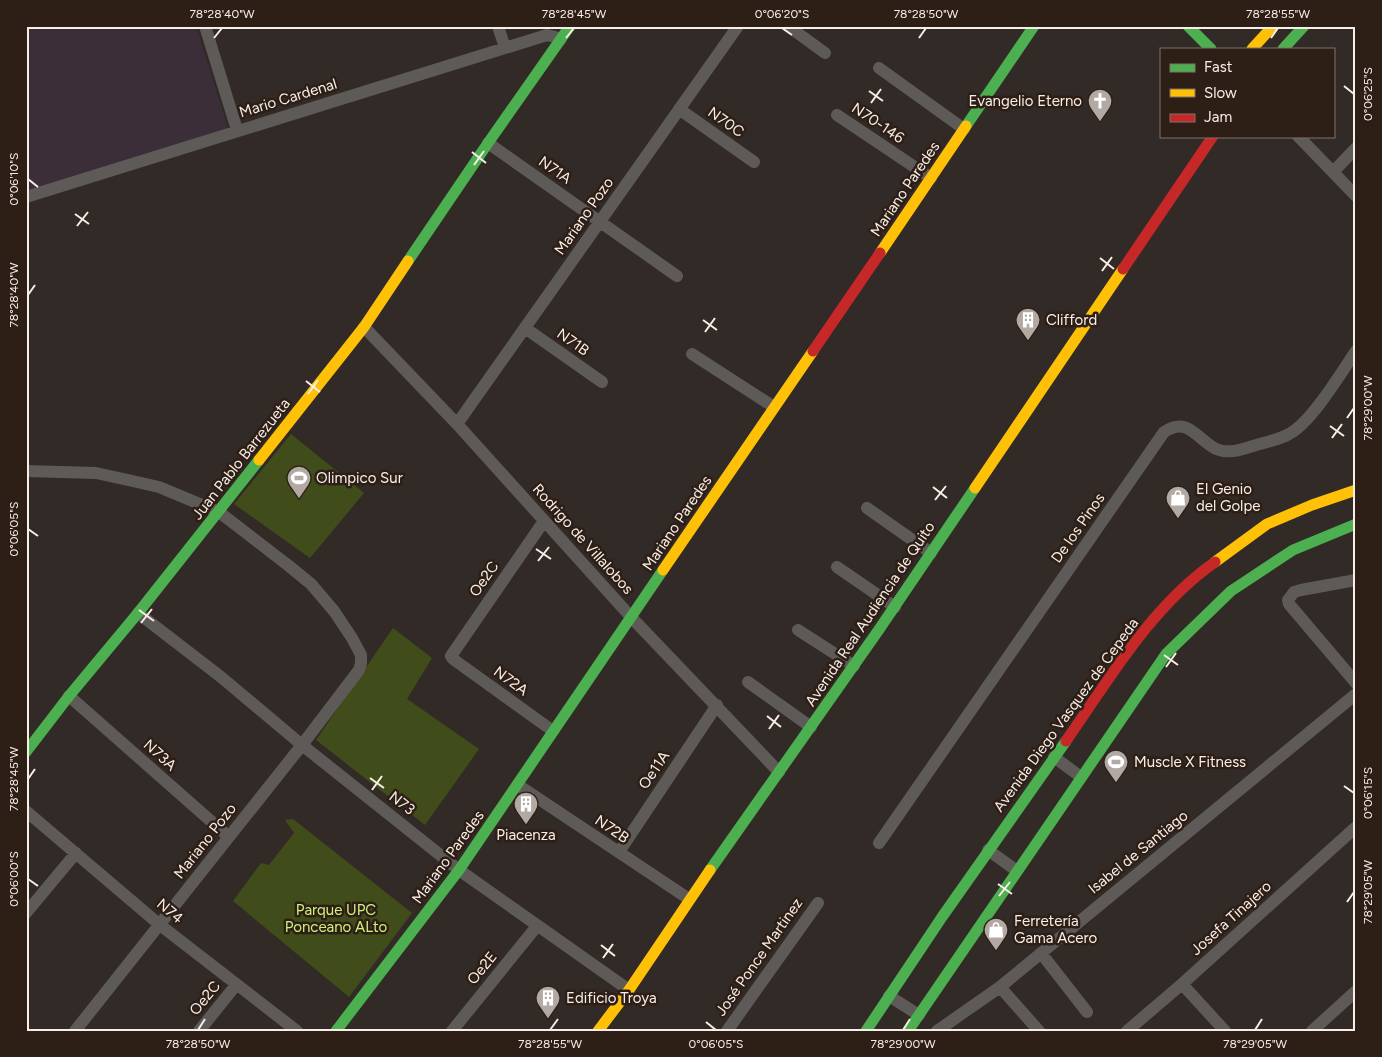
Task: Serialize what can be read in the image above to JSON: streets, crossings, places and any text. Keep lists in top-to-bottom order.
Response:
{
  "streets": {
    "main road": [
      "Mariano Paredes",
      "Juan Pablo Barrezueta",
      "Avenida Real Audiencia de Quito",
      "Avenida Diego Vasquez de Cepeda"
    ],
    "street": [
      "Mario Cardenal",
      "N70C",
      "N70-146",
      "N71A",
      "Mariano Pozo",
      "N71B",
      "De los Pinos",
      "Rodrigo de Villalobos",
      "Oe2C",
      "N72A",
      "N73A",
      "Oe11A",
      "N73",
      "N72B",
      "Isabel de Santiago",
      "N74",
      "Josefa Tinajero",
      "José Ponce Martinez",
      "Oe2E"
    ]
  },
  "crossings": [
    ["Mario Cardenal", "Juan Pablo Barrezueta"],
    ["N70C", "Mariano Pozo"],
    ["N70-146", "Mariano Paredes"],
    ["N71A", "Mariano Pozo"],
    ["N71A", "Juan Pablo Barrezueta"],
    ["Mariano Paredes", "Rodrigo de Villalobos"],
    ["Mariano Paredes", "N72A"],
    ["Mariano Paredes", "N73"],
    ["Mariano Paredes", "N72B"],
    ["Mariano Pozo", "N71B"],
    ["Mariano Pozo", "Juan Pablo Barrezueta"],
    ["Mariano Pozo", "Rodrigo de Villalobos"],
    ["Mariano Pozo", "N73A"],
    ["Mariano Pozo", "N73"],
    ["Mariano Pozo", "N74"],
    ["Juan Pablo Barrezueta", "Rodrigo de Villalobos"],
    ["Juan Pablo Barrezueta", "N73A"],
    ["Juan Pablo Barrezueta", "N73"],
    ["Rodrigo de Villalobos", "Oe2C"],
    ["Rodrigo de Villalobos", "Avenida Real Audiencia de Quito"],
    ["Rodrigo de Villalobos", "Oe11A"],
    ["Oe2C", "N72A"],
    ["Oe2C", "N74"],
    ["Avenida Real Audiencia de Quito", "N73"],
    ["Avenida Real Audiencia de Quito", "N72B"],
    ["Oe11A", "N72B"],
    ["N73", "Oe2E"]
  ],
  "parks": ["Parque UPC Ponceano ALto"],
  "places": {
    "church": ["Evangelio Eterno"],
    "building": ["Clifford", "Piacenza", "Edificio Troya"],
    "sports": ["Olimpico Sur", "Muscle X Fitness"],
    "shop": ["El Genio del Golpe", "Ferretería Gama Acero"]
  },
  "legend": ["Fast", "Slow", "Jam"],
  "coordinates": [
    "78°28'40\"W",
    "78°28'45\"W",
    "0°06'20\"S",
    "78°28'50\"W",
    "78°28'55\"W",
    "0°06'25\"S",
    "0°06'10\"S",
    "78°29'00\"W",
    "0°06'05\"S",
    "0°06'15\"S",
    "0°06'00\"S",
    "78°29'05\"W"
  ]
}
